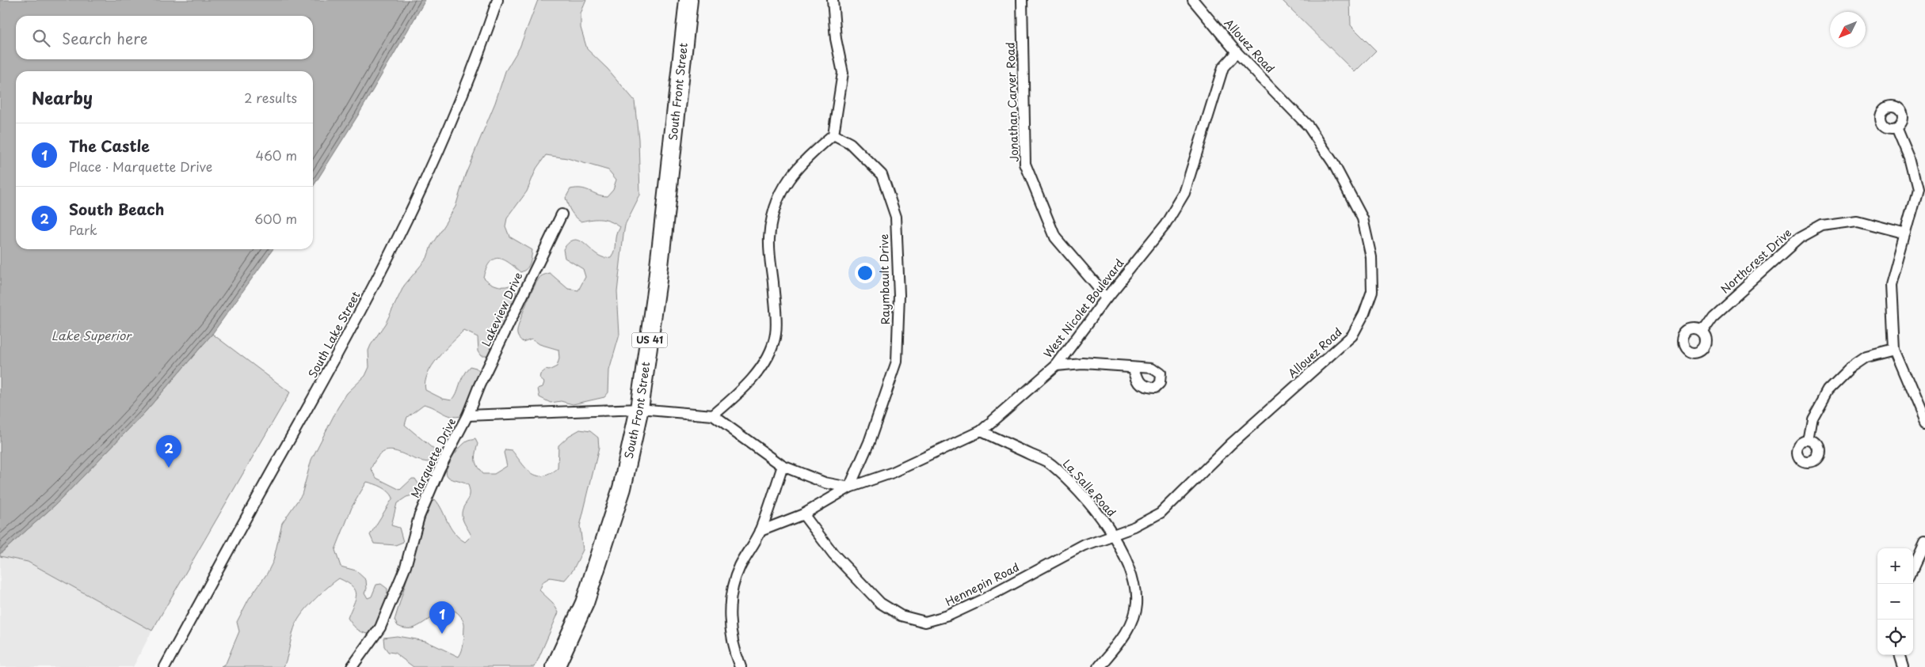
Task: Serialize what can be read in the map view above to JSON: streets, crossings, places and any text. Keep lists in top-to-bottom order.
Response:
{
  "streets": {
    "highway": ["South Front Street", "US 41"],
    "street": [
      "Allouez Road",
      "Jonathan Carver Road",
      "Northcrest Drive",
      "Raymbault Drive",
      "West Nicolet Boulevard",
      "Lakeview Drive",
      "South Lake Street",
      "Marquette Drive",
      "La Salle Road",
      "Hennepin Road"
    ]
  },
  "crossings": [
    ["Allouez Road", "West Nicolet Boulevard"],
    ["Allouez Road", "La Salle Road"],
    ["Allouez Road", "Hennepin Road"],
    ["South Front Street", "Marquette Drive"],
    ["Jonathan Carver Road", "West Nicolet Boulevard"],
    ["Raymbault Drive", "West Nicolet Boulevard"],
    ["West Nicolet Boulevard", "La Salle Road"],
    ["West Nicolet Boulevard", "Hennepin Road"],
    ["Lakeview Drive", "Marquette Drive"],
    ["La Salle Road", "Hennepin Road"]
  ],
  "water": ["Lake Superior"],
  "north": "bottom left",
  "page": {
    "search": "Search here",
    "heading": ["Nearby", "2 results"],
    "list": [
      {
        "mark": "1",
        "name": "The Castle",
        "note": "Place · Marquette Drive",
        "value": "460 m"
      },
      {
        "mark": "2",
        "name": "South Beach",
        "note": "Park",
        "value": "600 m"
      }
    ],
    "pins": ["2", "1"],
    "map_buttons": ["+", "−"]
  }
}
